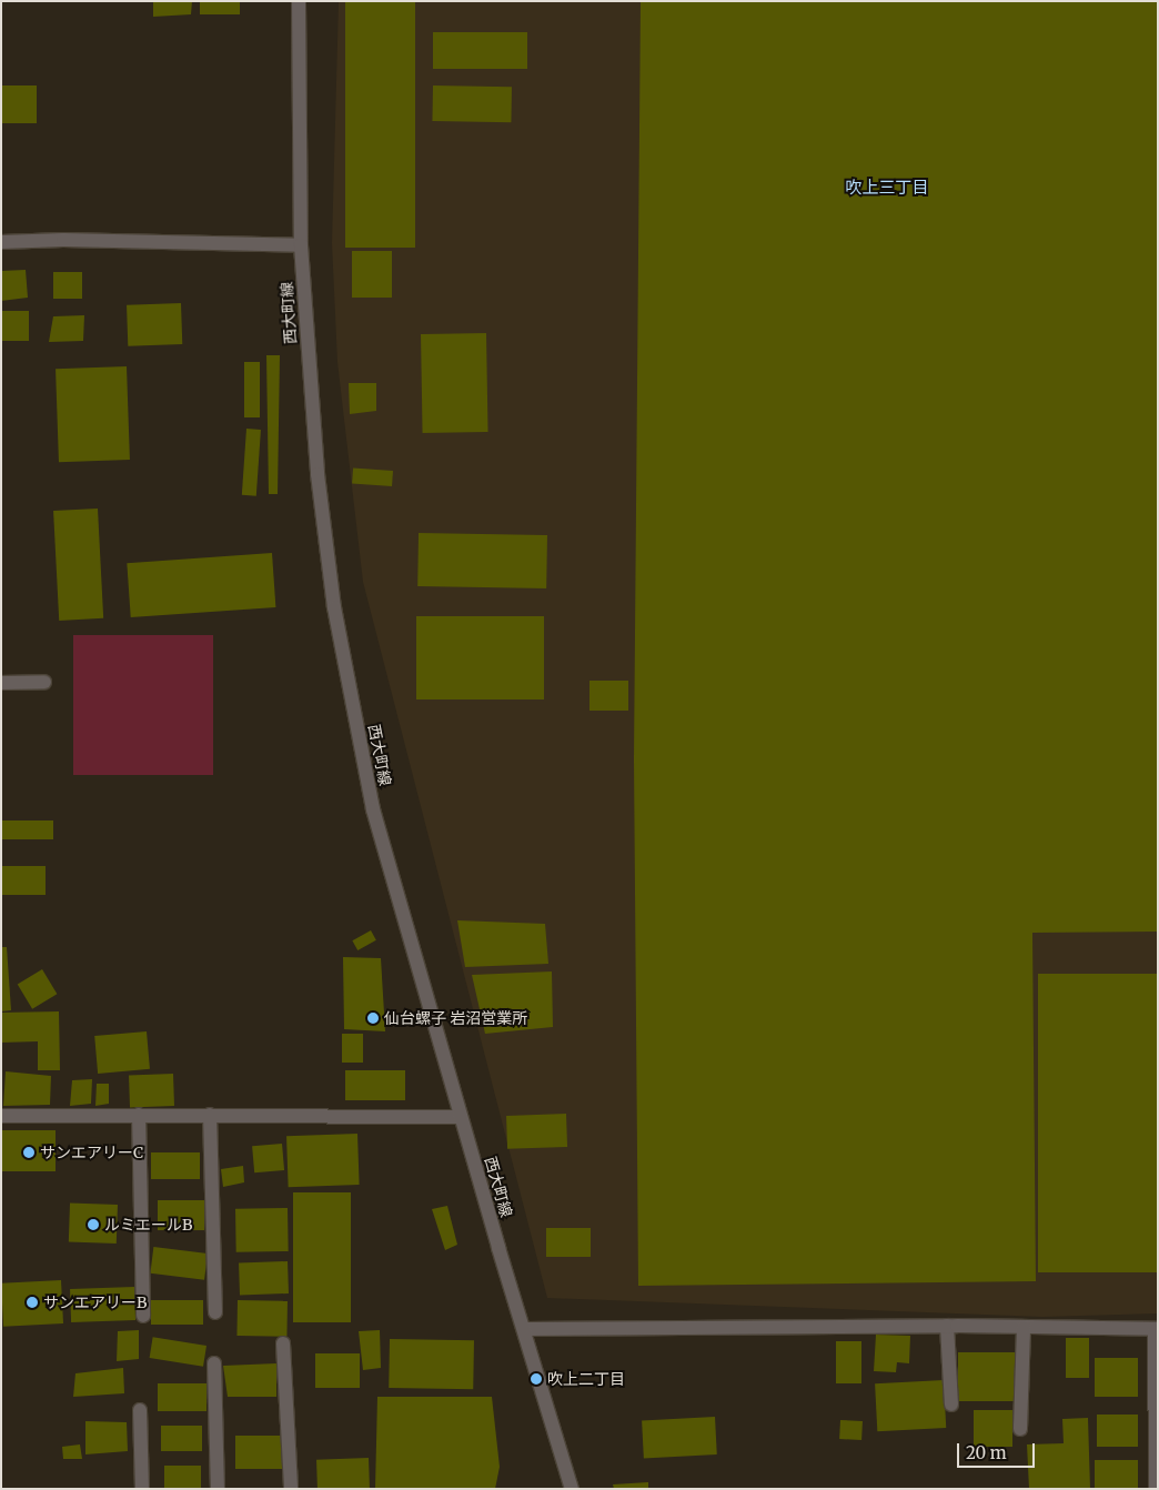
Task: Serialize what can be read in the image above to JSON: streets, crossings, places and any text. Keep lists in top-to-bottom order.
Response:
{
  "streets": {
    "street": ["西大町線"]
  },
  "districts": ["吹上三丁目"],
  "places": [
    "仙台螺子 岩沼営業所",
    "サンエアリーC",
    "ルミエールB",
    "サンエアリーB",
    "吹上二丁目"
  ],
  "scale_bar": "20 m"
}
